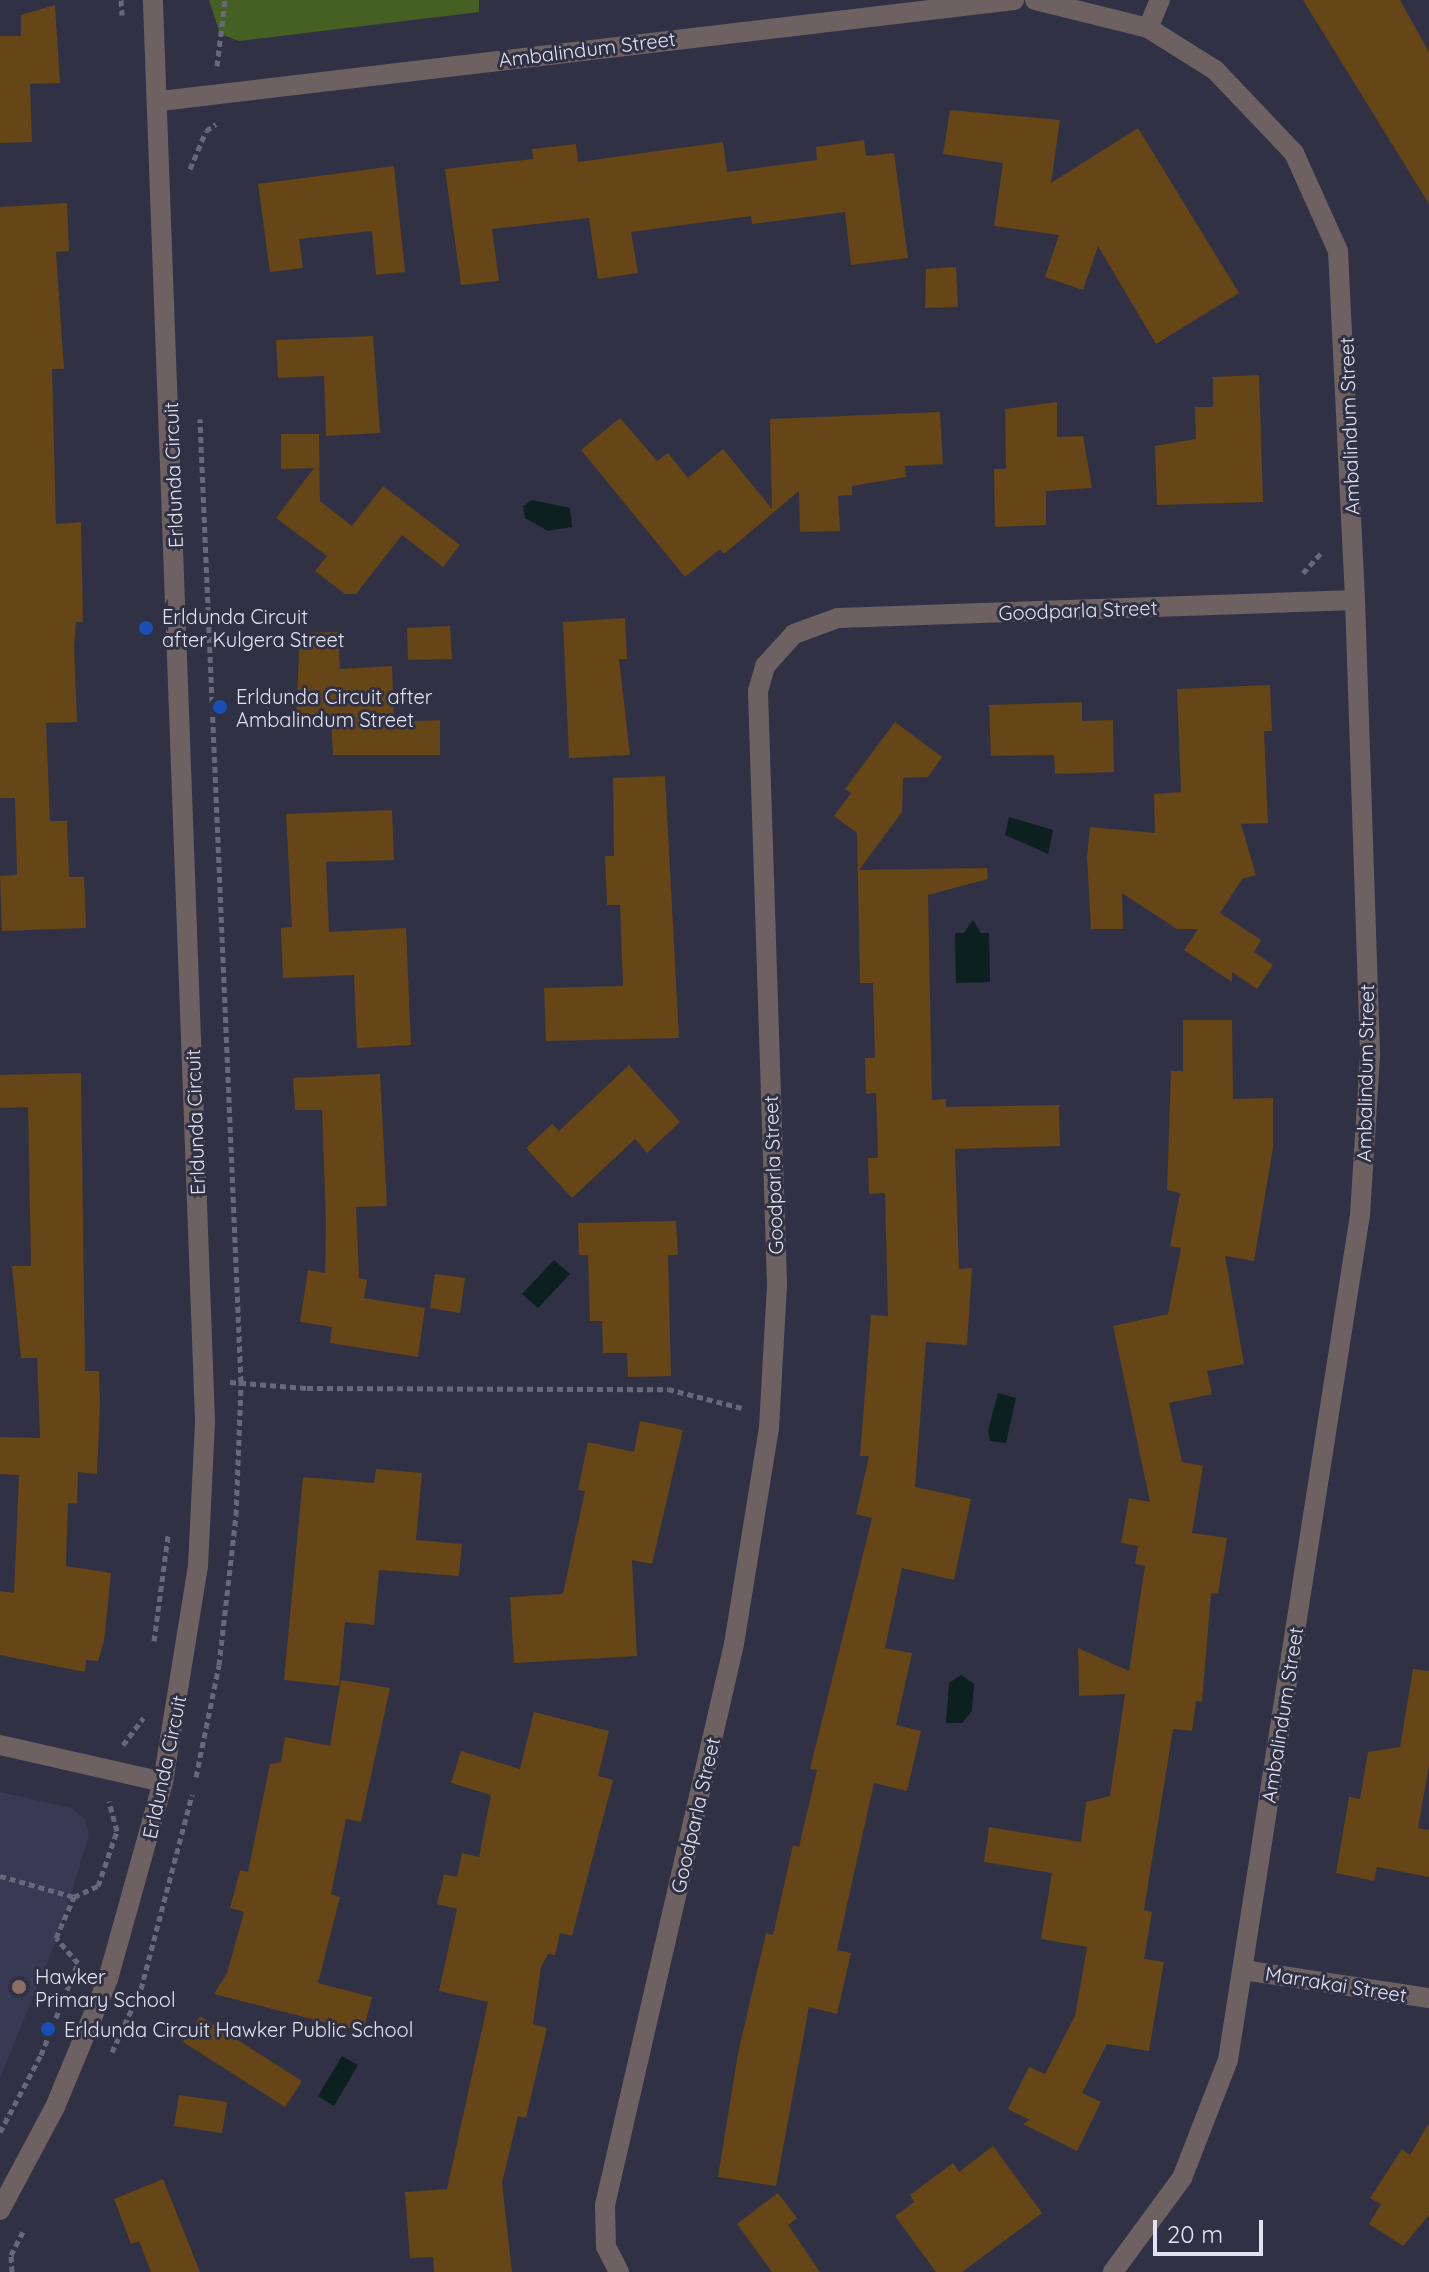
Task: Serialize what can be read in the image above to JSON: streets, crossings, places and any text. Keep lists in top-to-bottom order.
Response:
{
  "streets": {
    "street": [
      "Ambalindum Street",
      "Erldunda Circuit",
      "Goodparla Street",
      "Marrakai Street"
    ]
  },
  "crossings": [
    ["Ambalindum Street", "Erldunda Circuit"],
    ["Ambalindum Street", "Goodparla Street"],
    ["Ambalindum Street", "Marrakai Street"]
  ],
  "places": [
    "Erldunda Circuit after Kulgera Street",
    "Erldunda Circuit after Ambalindum Street",
    "Hawker Primary School",
    "Erldunda Circuit Hawker Public School"
  ],
  "scale_bar": "20 m"
}
